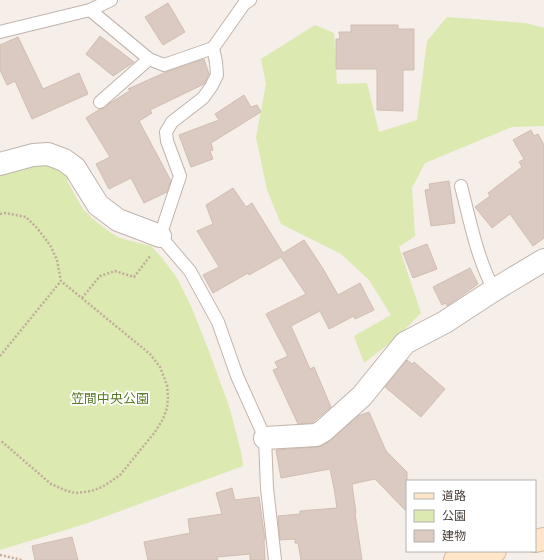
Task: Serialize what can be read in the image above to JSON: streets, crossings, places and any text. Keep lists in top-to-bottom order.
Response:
{
  "parks": ["笠間中央公園"],
  "legend": ["道路", "公園", "建物"]
}
